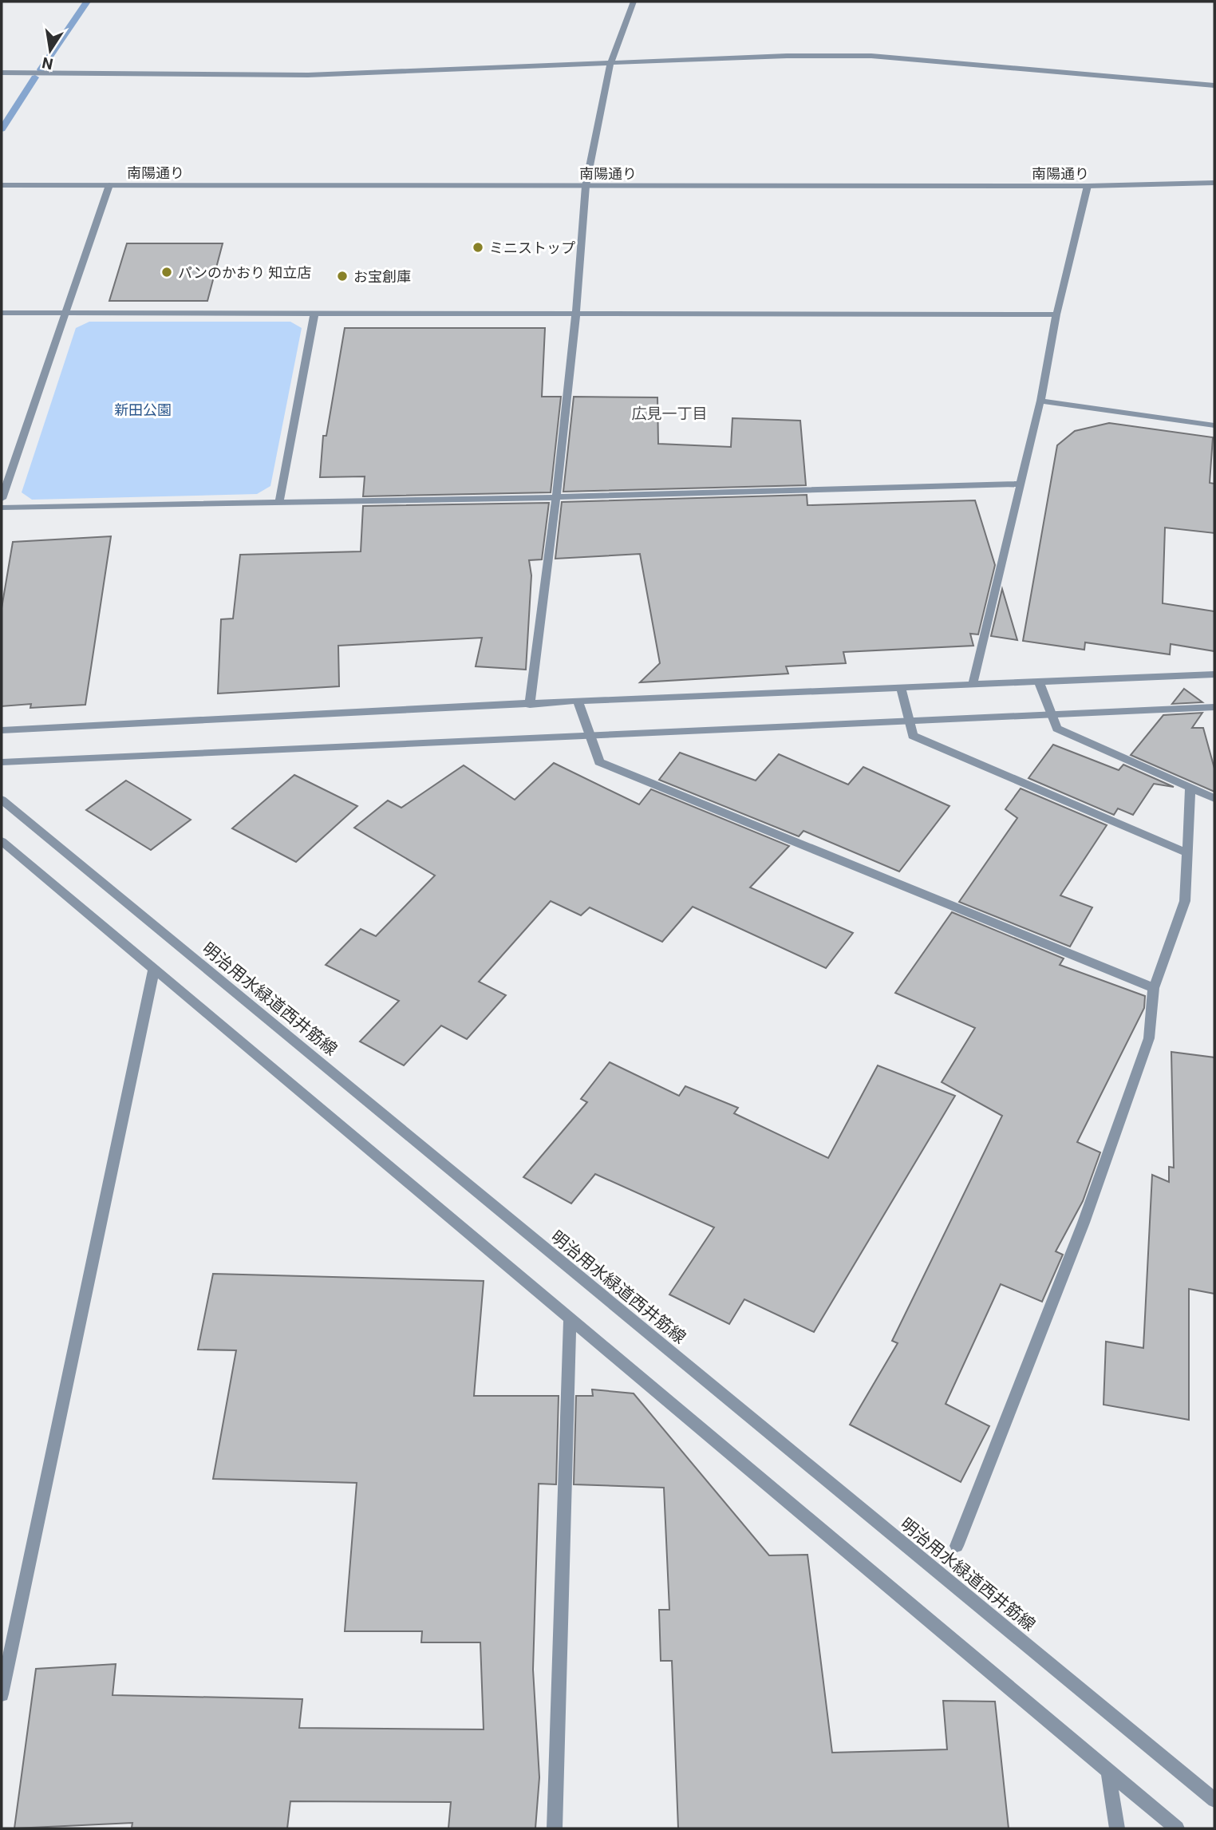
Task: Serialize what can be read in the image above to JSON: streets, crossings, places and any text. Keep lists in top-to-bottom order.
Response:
{
  "streets": {
    "street": ["南陽通り", "明治用水緑道西井筋線"]
  },
  "districts": ["広見一丁目"],
  "parks": ["新田公園"],
  "places": ["ミニストップ", "パンのかおり 知立店", "お宝創庫"],
  "north": "bottom"
}
